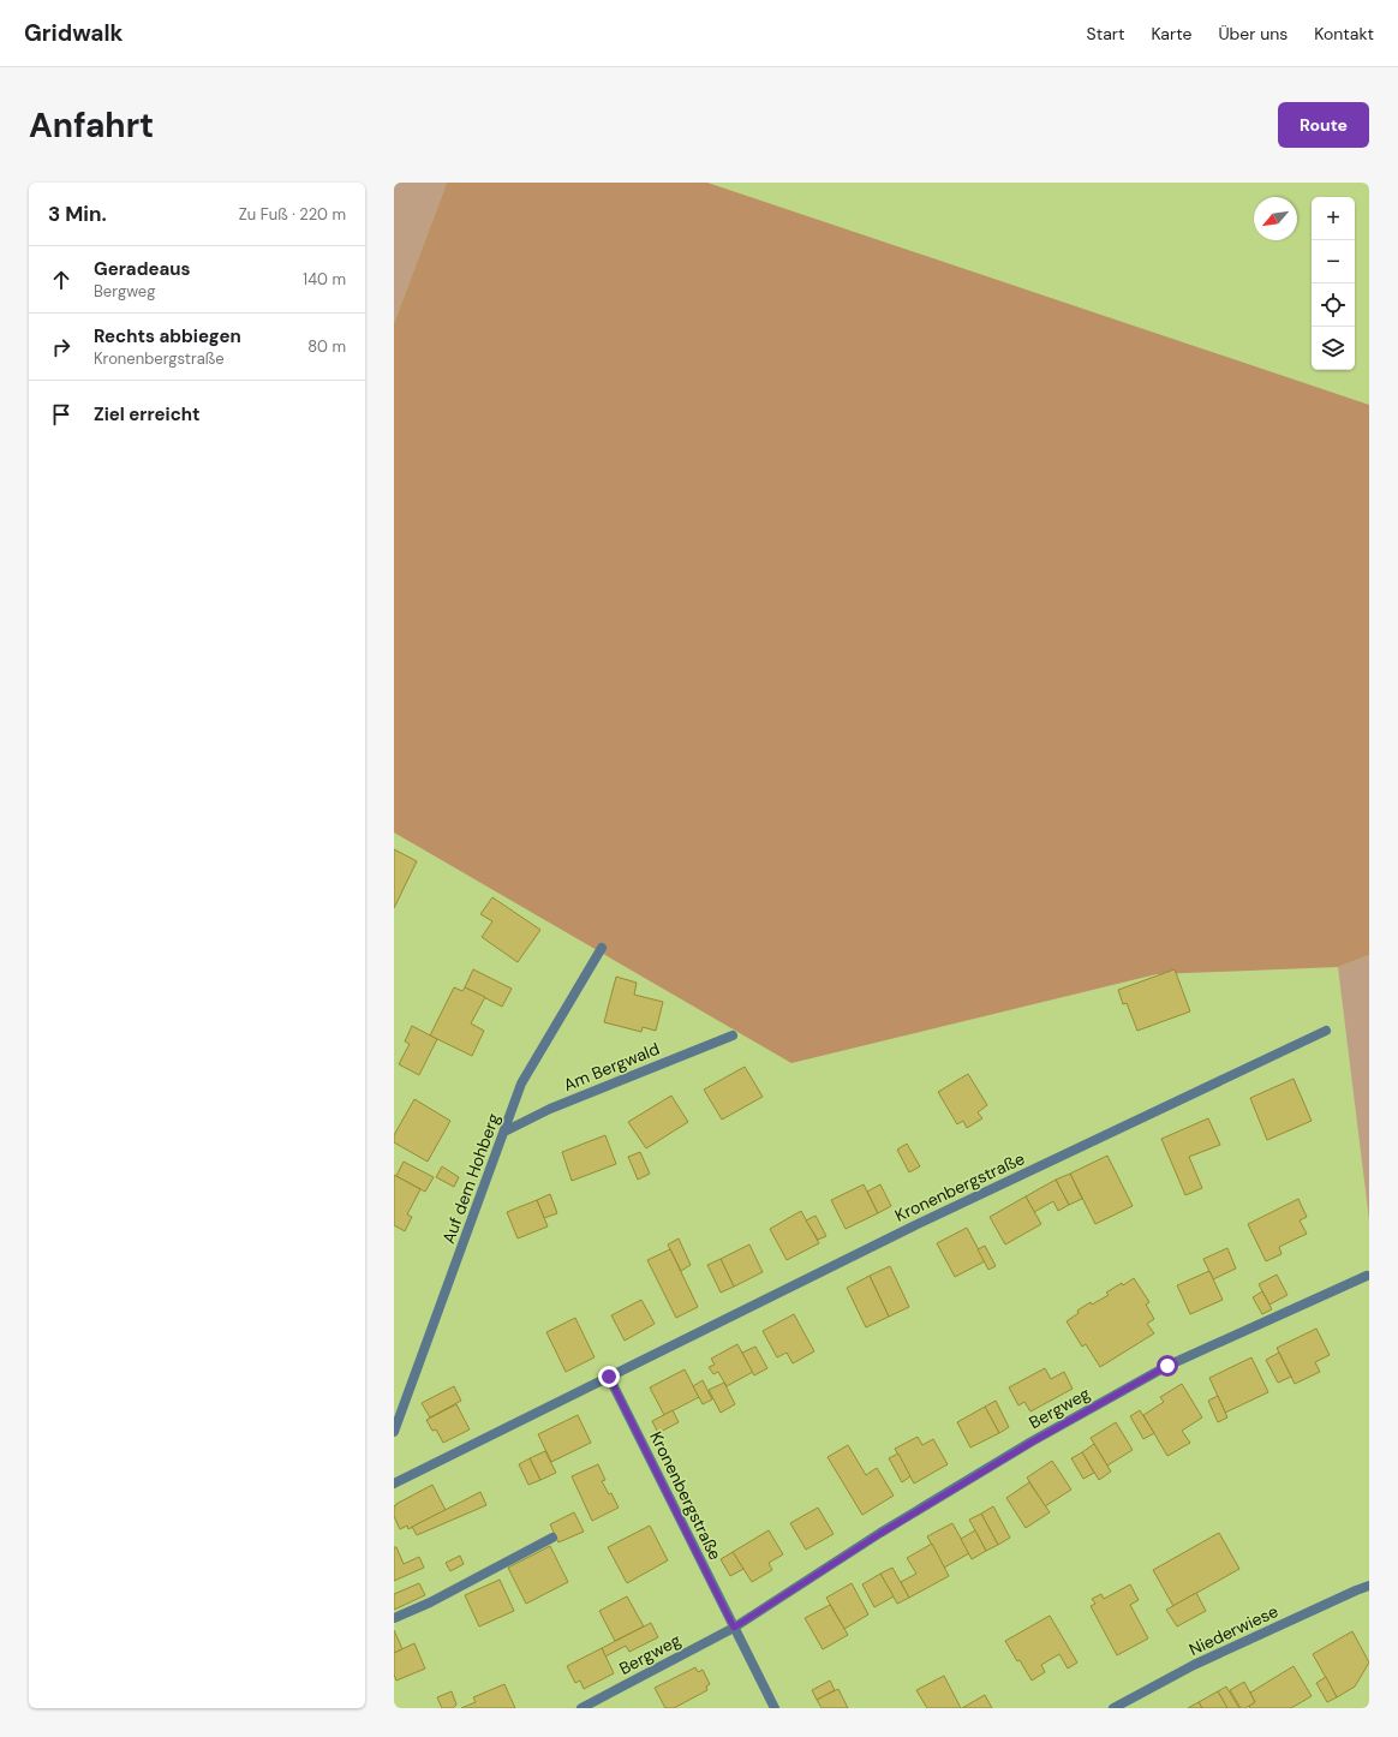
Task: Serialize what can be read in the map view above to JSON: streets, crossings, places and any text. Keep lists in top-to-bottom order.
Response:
{
  "streets": {
    "street": [
      "Am Bergwald",
      "Auf dem Hohberg",
      "Kronenbergstraße",
      "Bergweg",
      "Niederwiese"
    ]
  },
  "crossings": [
    ["Am Bergwald", "Auf dem Hohberg"],
    ["Kronenbergstraße", "Bergweg"]
  ],
  "north": "bottom left",
  "page": {
    "header": "Gridwalk",
    "nav": [
      "Start",
      "Karte",
      "Über uns",
      "Kontakt"
    ],
    "buttons": "Route",
    "title": "Anfahrt",
    "heading": ["3 Min.", "Zu Fuß · 220 m"],
    "map_buttons": ["+", "−"],
    "list": [
      ["Geradeaus", "Bergweg", "140 m"],
      ["Rechts abbiegen", "Kronenbergstraße", "80 m"],
      "Ziel erreicht"
    ]
  }
}
